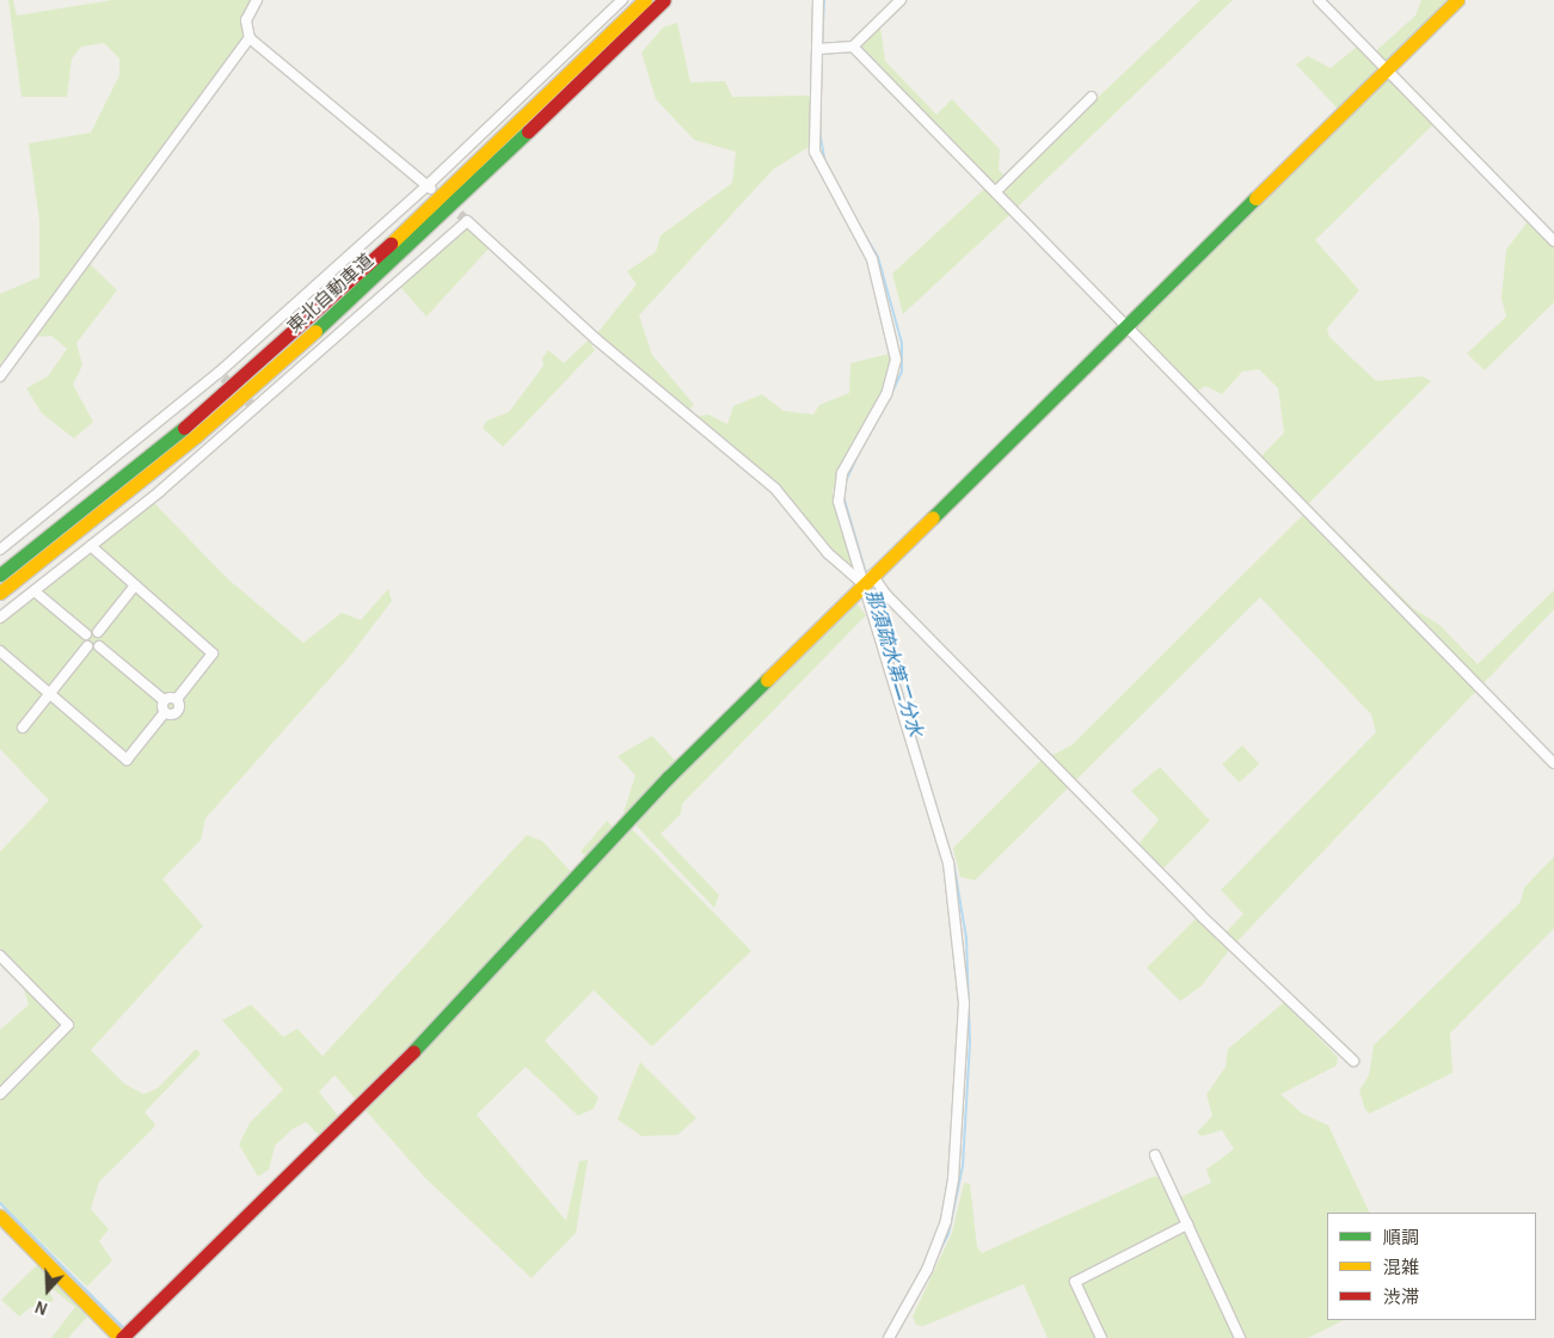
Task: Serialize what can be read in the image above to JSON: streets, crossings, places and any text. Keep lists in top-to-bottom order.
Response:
{
  "streets": {
    "main road": ["東北自動車道"]
  },
  "water": ["那須疏水第二分水"],
  "legend": ["順調", "混雑", "渋滞"],
  "north": "bottom"
}
